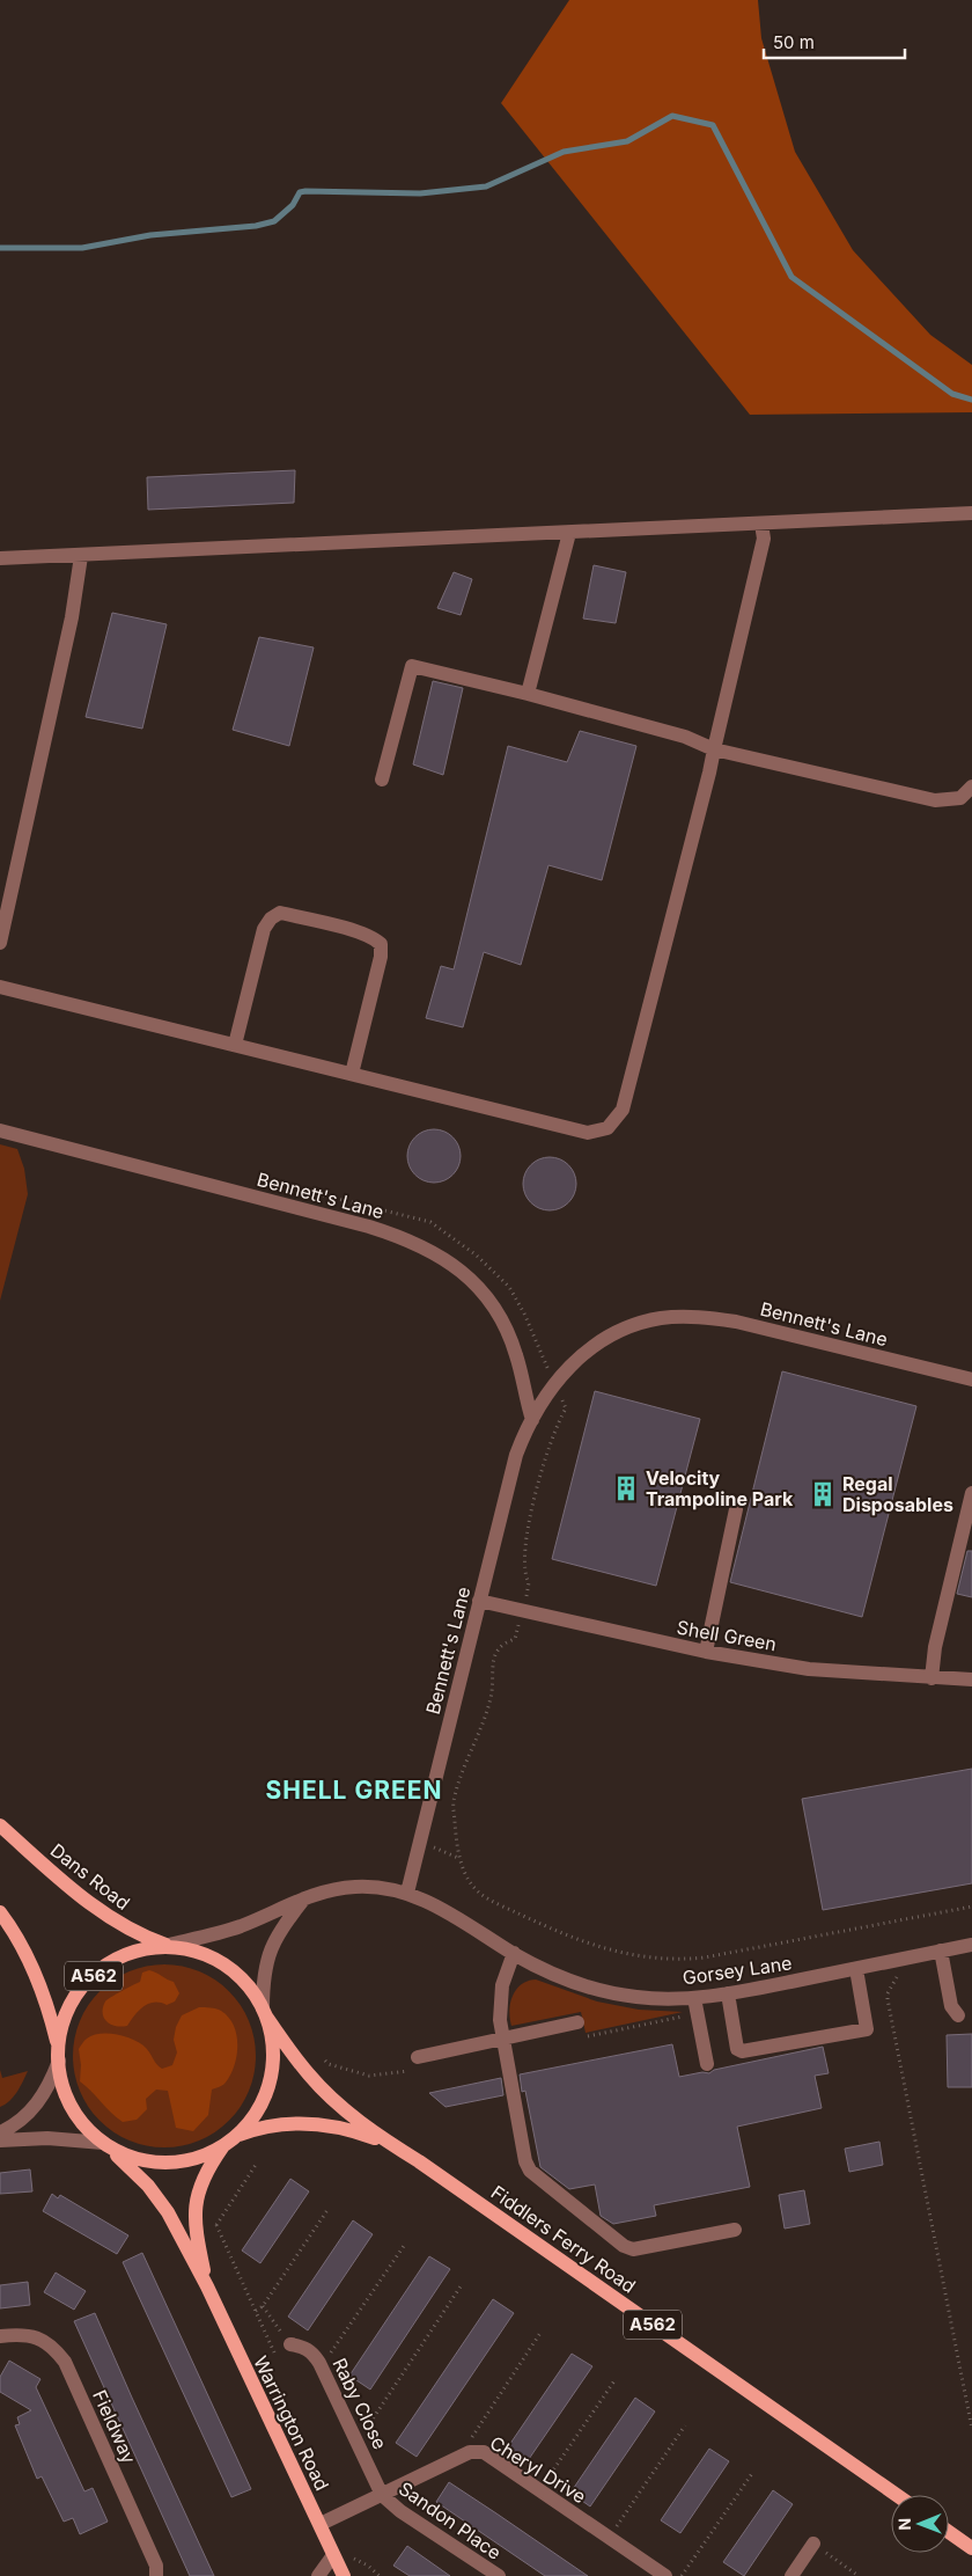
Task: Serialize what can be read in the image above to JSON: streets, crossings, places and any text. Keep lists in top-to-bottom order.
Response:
{
  "streets": {
    "main road": [
      "Dans Road",
      "A562",
      "Fiddlers Ferry Road",
      "Warrington Road"
    ],
    "street": [
      "Bennett's Lane",
      "Shell Green",
      "Gorsey Lane",
      "Raby Close",
      "Fieldway",
      "Cheryl Drive",
      "Sandon Place"
    ]
  },
  "crossings": [
    ["Bennett's Lane", "Shell Green"],
    ["Bennett's Lane", "Gorsey Lane"],
    ["Dans Road", "Gorsey Lane"],
    ["Dans Road", "A562"],
    ["Gorsey Lane", "A562"],
    ["A562", "Fiddlers Ferry Road"],
    ["A562", "Warrington Road"],
    ["Fiddlers Ferry Road", "Warrington Road"],
    ["Raby Close", "Cheryl Drive"],
    ["Raby Close", "Sandon Place"],
    ["Warrington Road", "Cheryl Drive"],
    ["Cheryl Drive", "Sandon Place"]
  ],
  "districts": ["SHELL GREEN"],
  "places": {
    "building": ["Velocity Trampoline Park", "Regal Disposables"]
  },
  "scale_bar": "50 m",
  "north": "left"
}
